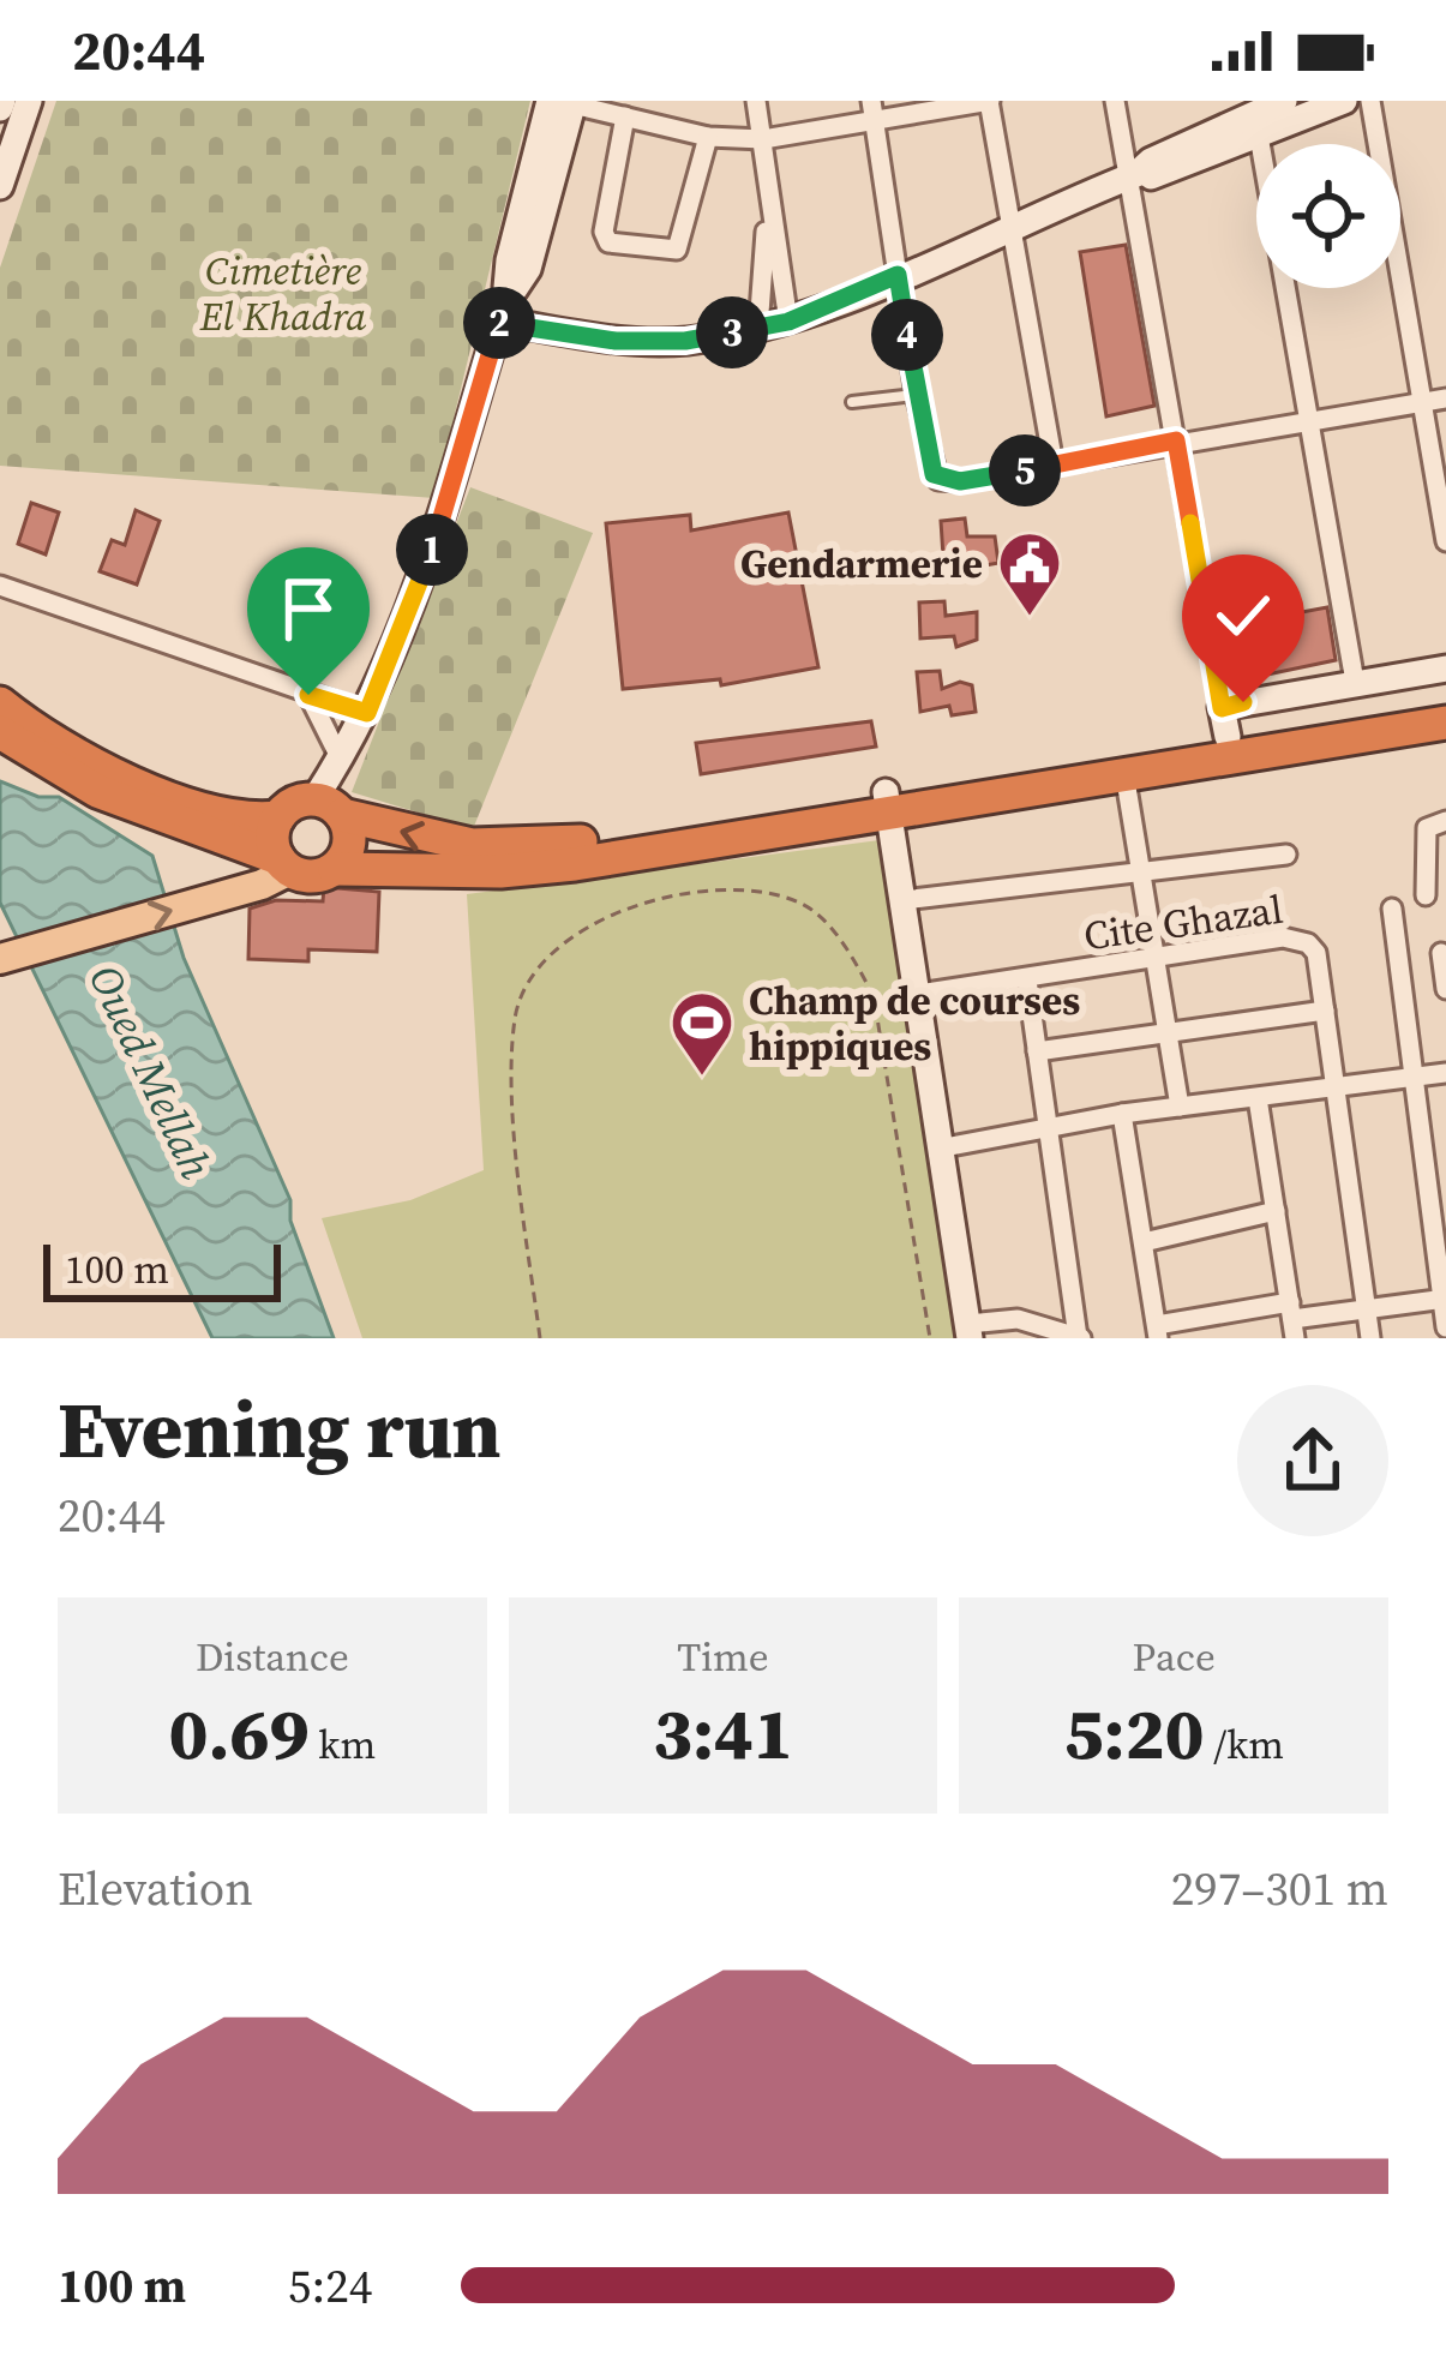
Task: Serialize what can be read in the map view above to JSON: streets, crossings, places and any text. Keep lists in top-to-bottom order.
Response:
{
  "streets": {
    "street": ["Cite Ghazal"]
  },
  "water": ["Oued Mellah"],
  "parks": ["Cimetière El Khadra"],
  "places": {
    "public building": ["Gendarmerie"],
    "sports": ["Champ de courses hippiques"]
  },
  "scale_bar": "100 m",
  "page": {
    "status": "20:44",
    "pins": [
      "2",
      "3",
      "4",
      "5",
      "1"
    ],
    "scale": "100 m",
    "heading": ["Evening run", "20:44"],
    "stats": [
      ["Distance", "0.69 km"],
      ["Time", "3:41"],
      ["Pace", "5:20 /km"]
    ],
    "chart": ["Elevation", "297–301 m"],
    "list": [
      {
        "name": "100 m",
        "note": "5:24"
      }
    ]
  }
}
